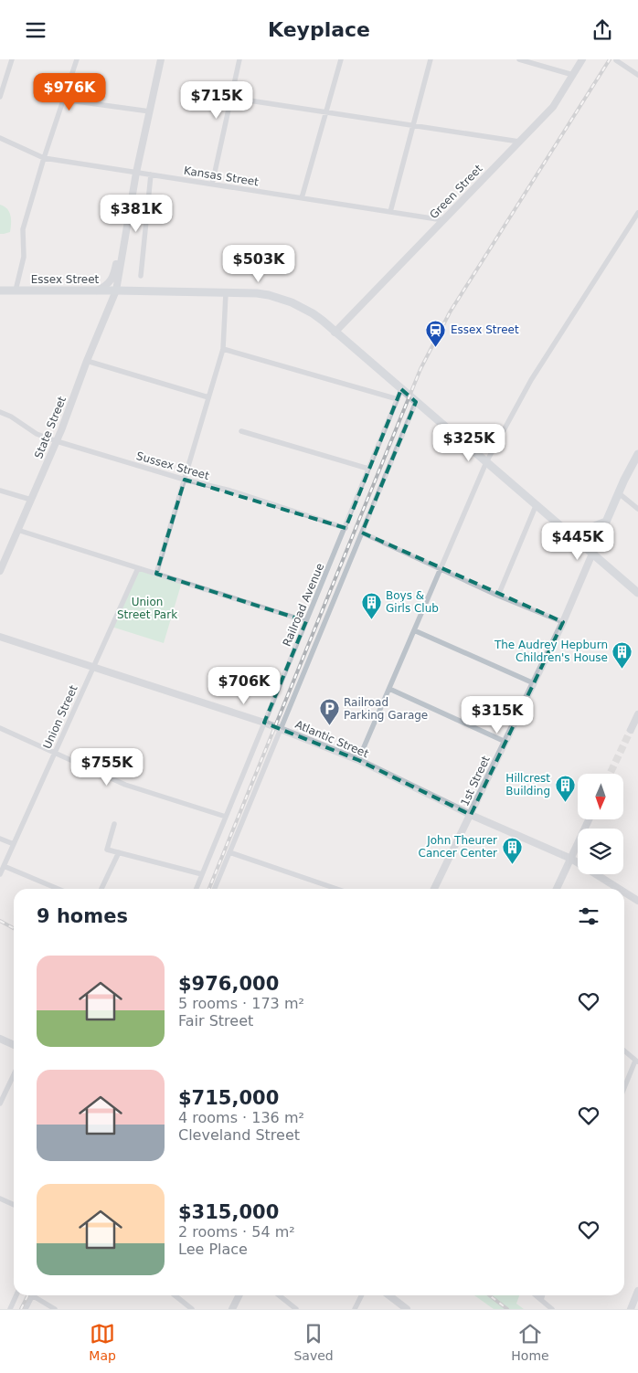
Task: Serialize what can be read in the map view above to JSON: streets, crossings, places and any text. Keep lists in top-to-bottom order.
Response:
{
  "streets": {
    "main road": ["Essex Street"],
    "street": [
      "Kansas Street",
      "Green Street",
      "State Street",
      "Sussex Street",
      "Railroad Avenue",
      "Union Street",
      "Atlantic Street",
      "1st Street"
    ]
  },
  "crossings": [
    ["Kansas Street", "Green Street"],
    ["Kansas Street", "State Street"],
    ["Green Street", "Essex Street"],
    ["Essex Street", "State Street"],
    ["Essex Street", "Railroad Avenue"],
    ["Essex Street", "1st Street"],
    ["State Street", "Sussex Street"],
    ["Sussex Street", "Railroad Avenue"],
    ["Railroad Avenue", "Atlantic Street"],
    ["Union Street", "Atlantic Street"],
    ["Atlantic Street", "1st Street"]
  ],
  "parks": ["Union Street Park"],
  "places": {
    "station": ["Essex Street"],
    "building": [
      "Boys & Girls Club",
      "The Audrey Hepburn Children's House",
      "Hillcrest Building",
      "John Theurer Cancer Center"
    ],
    "parking": ["Railroad Parking Garage"]
  },
  "north": "bottom",
  "page": {
    "header": "Keyplace",
    "price": [
      "$976K",
      "$715K",
      "$381K",
      "$503K",
      "$325K",
      "$445K",
      "$706K",
      "$315K",
      "$755K"
    ],
    "heading": "9 homes",
    "list": [
      {
        "name": "$976,000",
        "note": "5 rooms · 173 m² · Fair Street"
      },
      {
        "name": "$715,000",
        "note": "4 rooms · 136 m² · Cleveland Street"
      },
      {
        "name": "$315,000",
        "note": "2 rooms · 54 m² · Lee Place"
      }
    ],
    "tabs": ["Map", "Saved", "Home"]
  }
}
